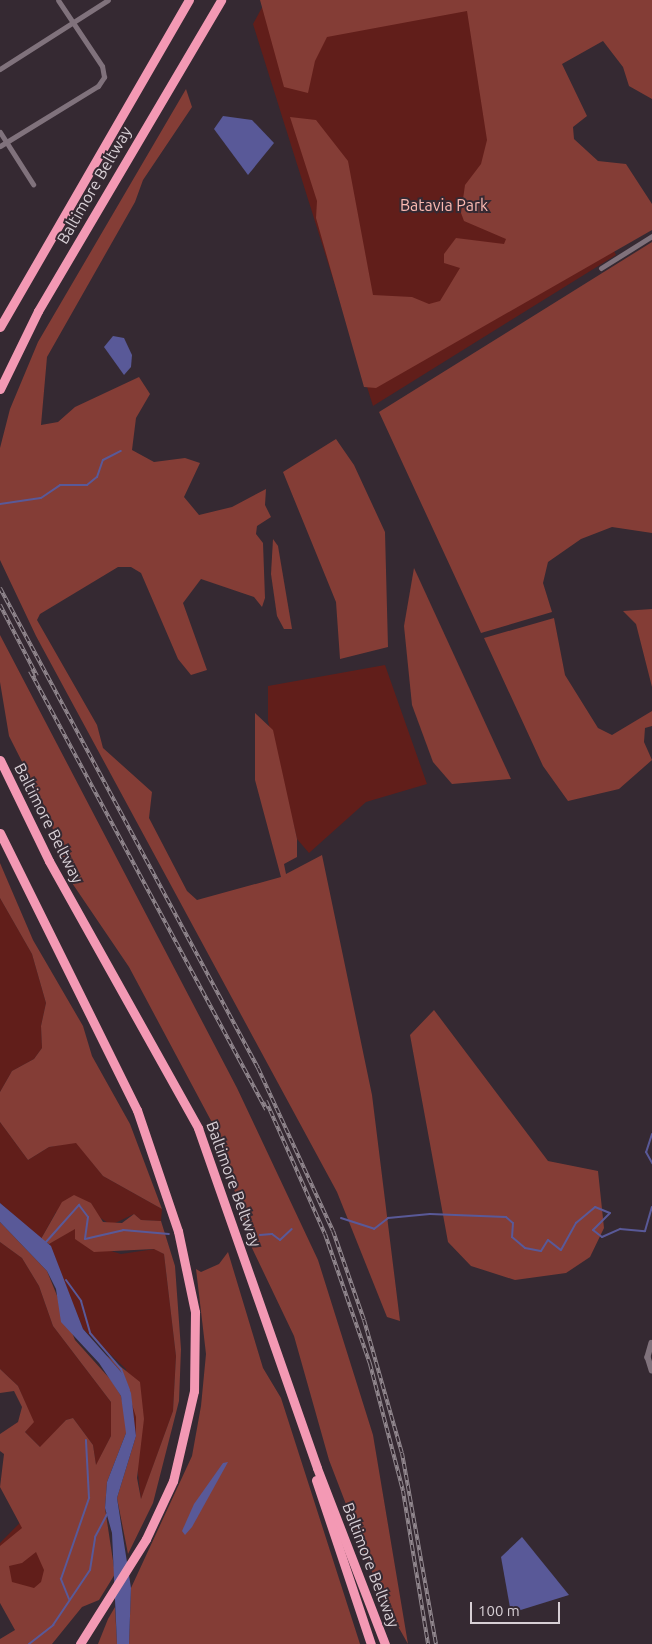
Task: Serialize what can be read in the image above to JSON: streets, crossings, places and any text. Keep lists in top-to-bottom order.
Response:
{
  "streets": {
    "highway": ["Baltimore Beltway"]
  },
  "parks": ["Batavia Park"],
  "scale_bar": "100 m"
}
